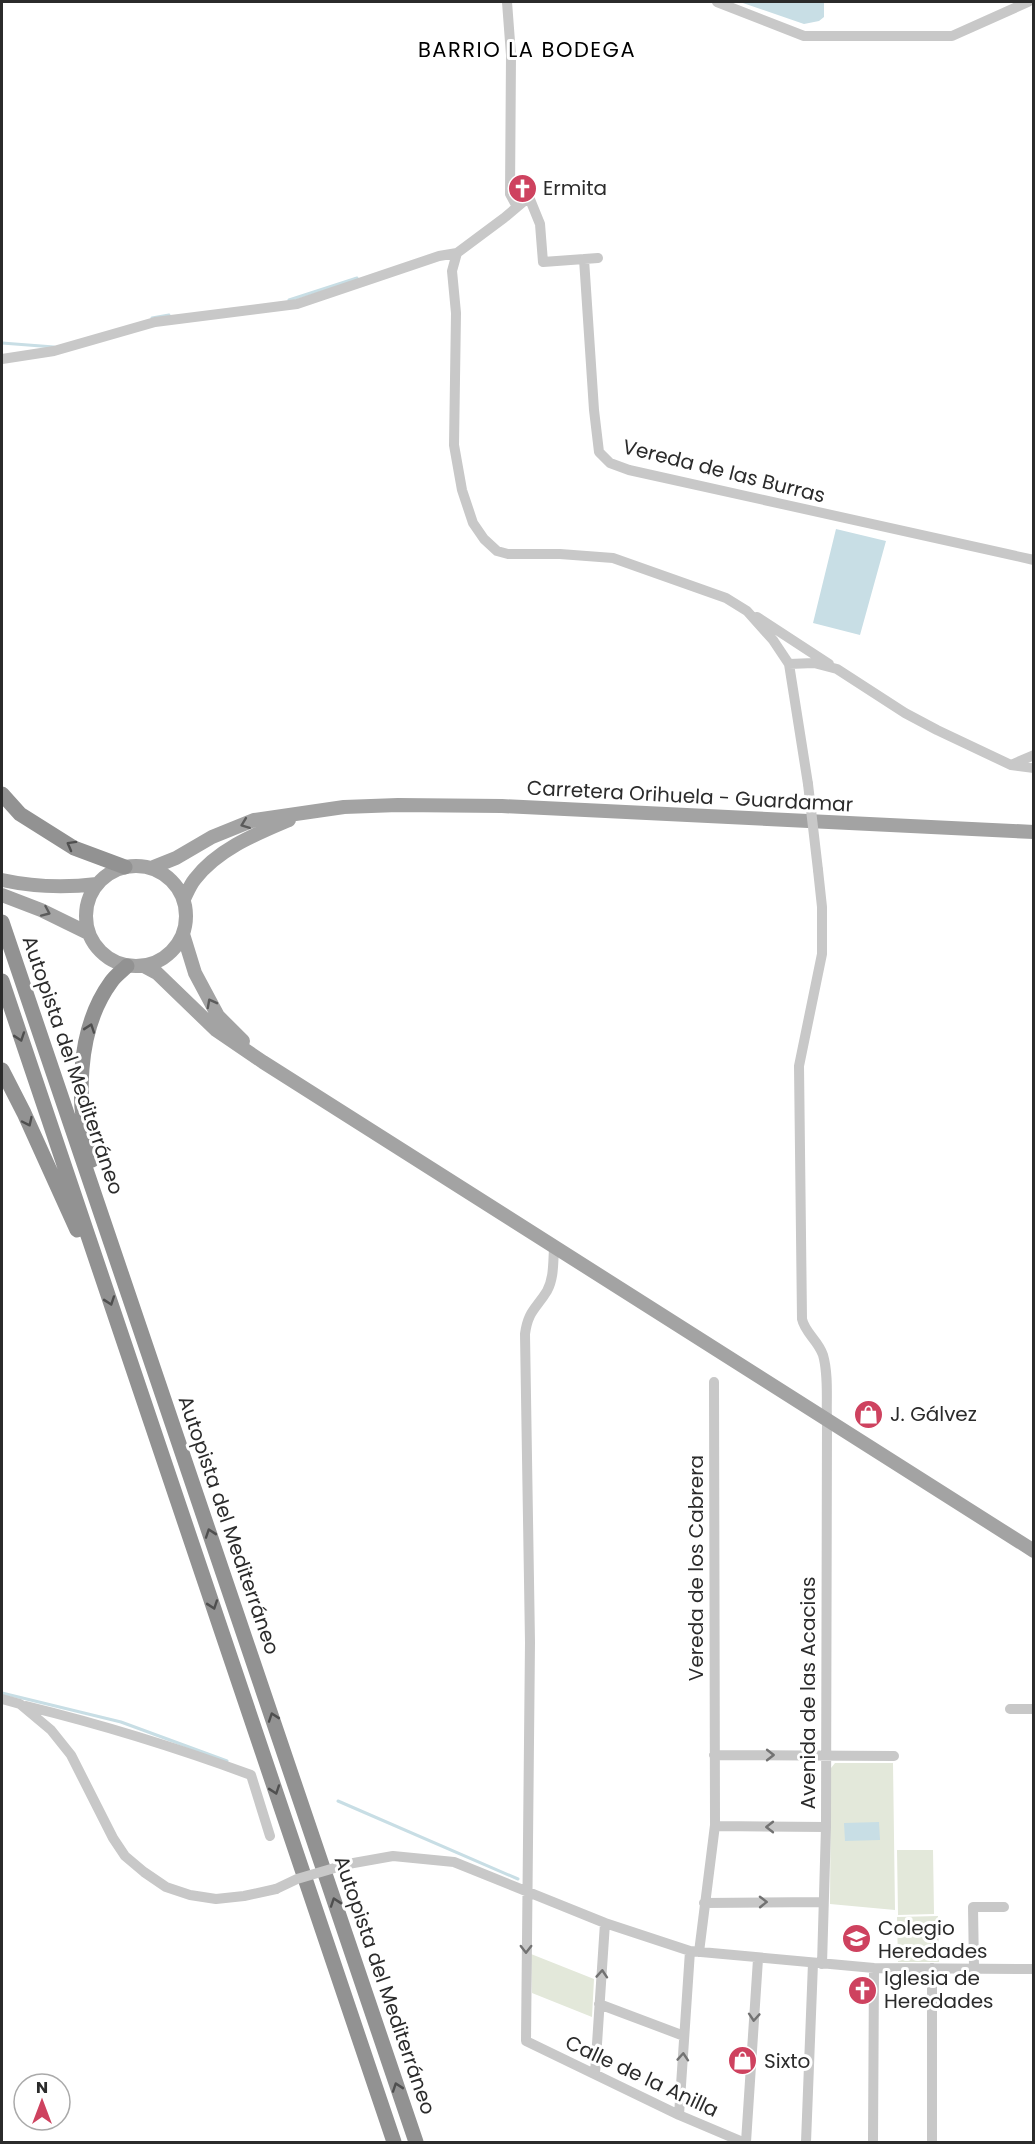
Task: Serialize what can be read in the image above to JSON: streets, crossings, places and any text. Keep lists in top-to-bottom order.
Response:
{
  "streets": {
    "highway": ["Autopista del Mediterráneo"],
    "main road": ["Carretera Orihuela - Guardamar"],
    "street": [
      "Vereda de las Burras",
      "Vereda de los Cabrera",
      "Avenida de las Acacias",
      "Calle de la Anilla"
    ]
  },
  "crossings": [
    ["Vereda de los Cabrera", "Calle de la Anilla"]
  ],
  "districts": ["BARRIO LA BODEGA"],
  "places": {
    "church": ["Ermita", "Iglesia de Heredades"],
    "shop": ["J. Gálvez", "Sixto"],
    "school or university": ["Colegio Heredades"]
  },
  "north": "top"
}
